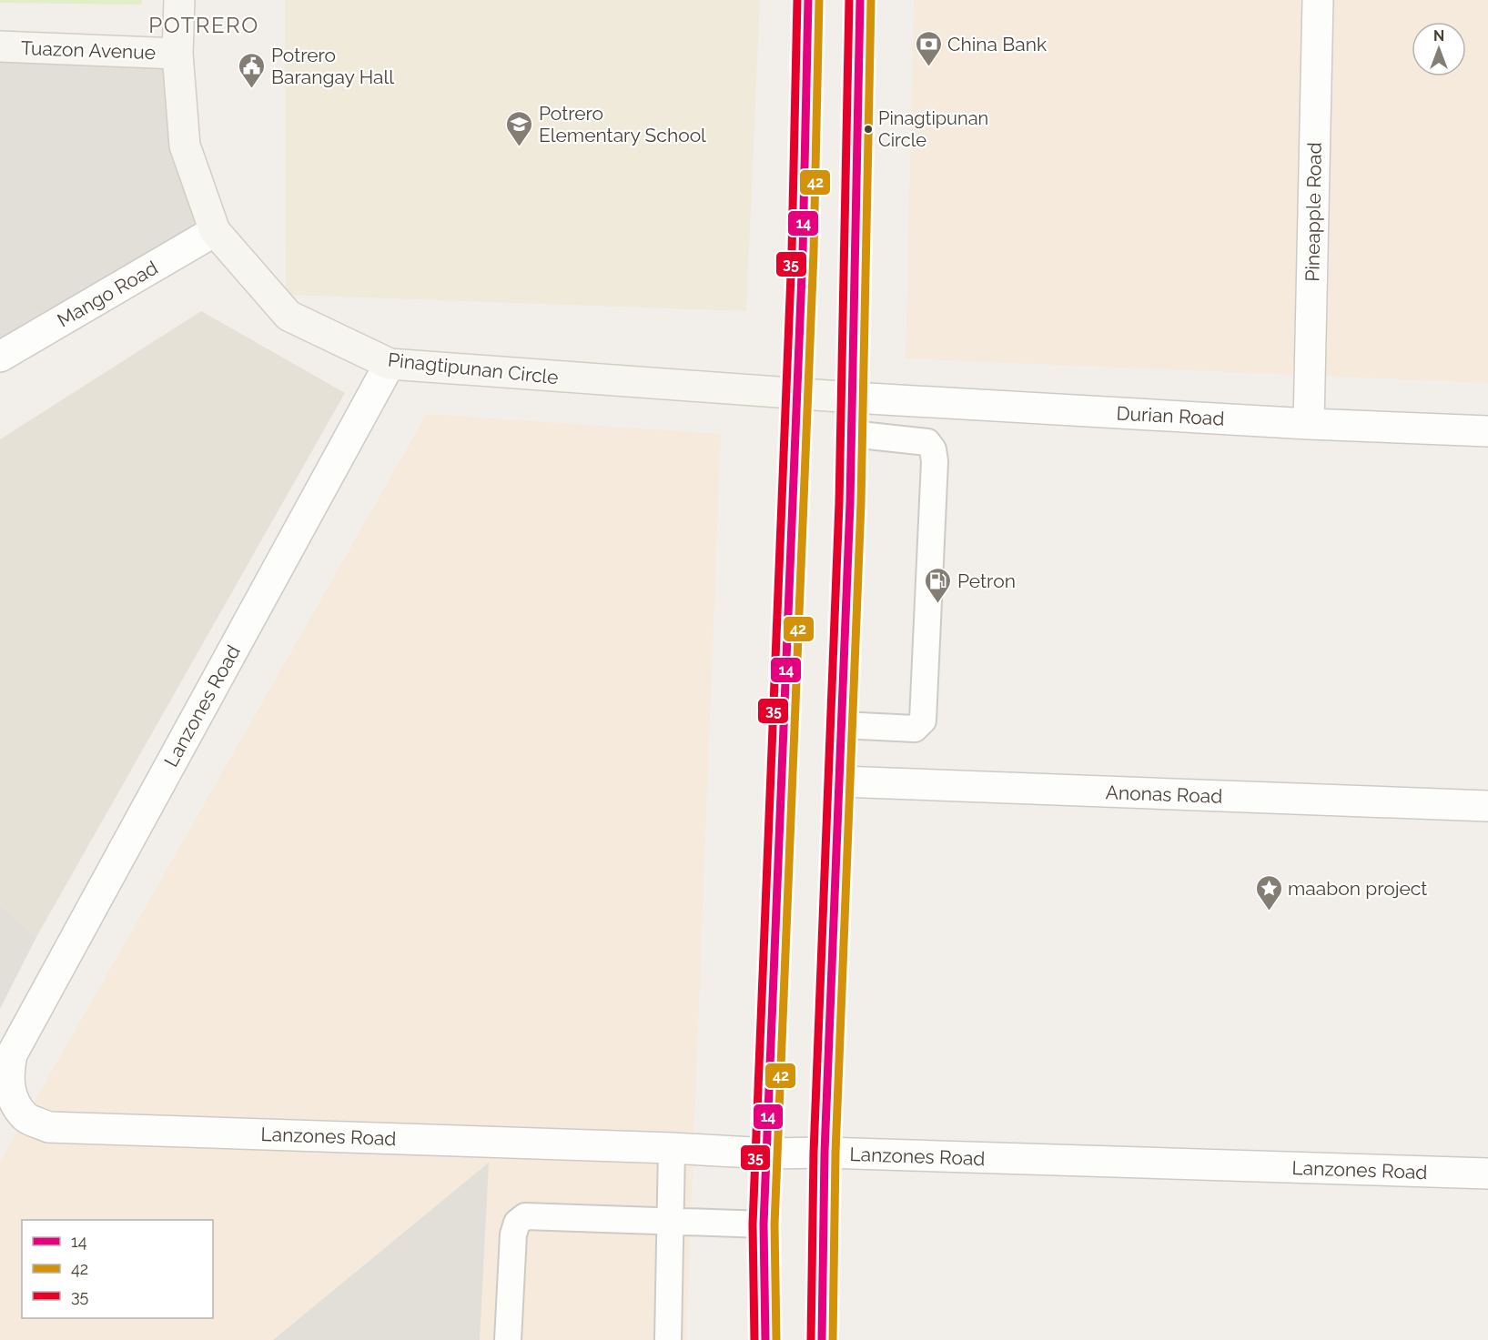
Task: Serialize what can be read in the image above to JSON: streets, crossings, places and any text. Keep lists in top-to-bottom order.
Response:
{
  "streets": {
    "main road": ["Tuazon Avenue", "Pinagtipunan Circle"],
    "street": [
      "Pineapple Road",
      "Mango Road",
      "Durian Road",
      "Lanzones Road",
      "Anonas Road"
    ]
  },
  "crossings": [
    ["Tuazon Avenue", "Pinagtipunan Circle"],
    ["Pineapple Road", "Durian Road"],
    ["Mango Road", "Pinagtipunan Circle"],
    ["Pinagtipunan Circle", "Durian Road"],
    ["Pinagtipunan Circle", "Lanzones Road"]
  ],
  "districts": ["POTRERO"],
  "places": {
    "bank": ["China Bank"],
    "public building": ["Potrero Barangay Hall"],
    "other": ["Pinagtipunan Circle"],
    "school or university": ["Potrero Elementary School"],
    "fuel station": ["Petron"],
    "place": ["maabon project"]
  },
  "lines": ["transit line 14", "transit line 42", "transit line 35"],
  "legend": ["14", "42", "35"],
  "north": "top"
}
